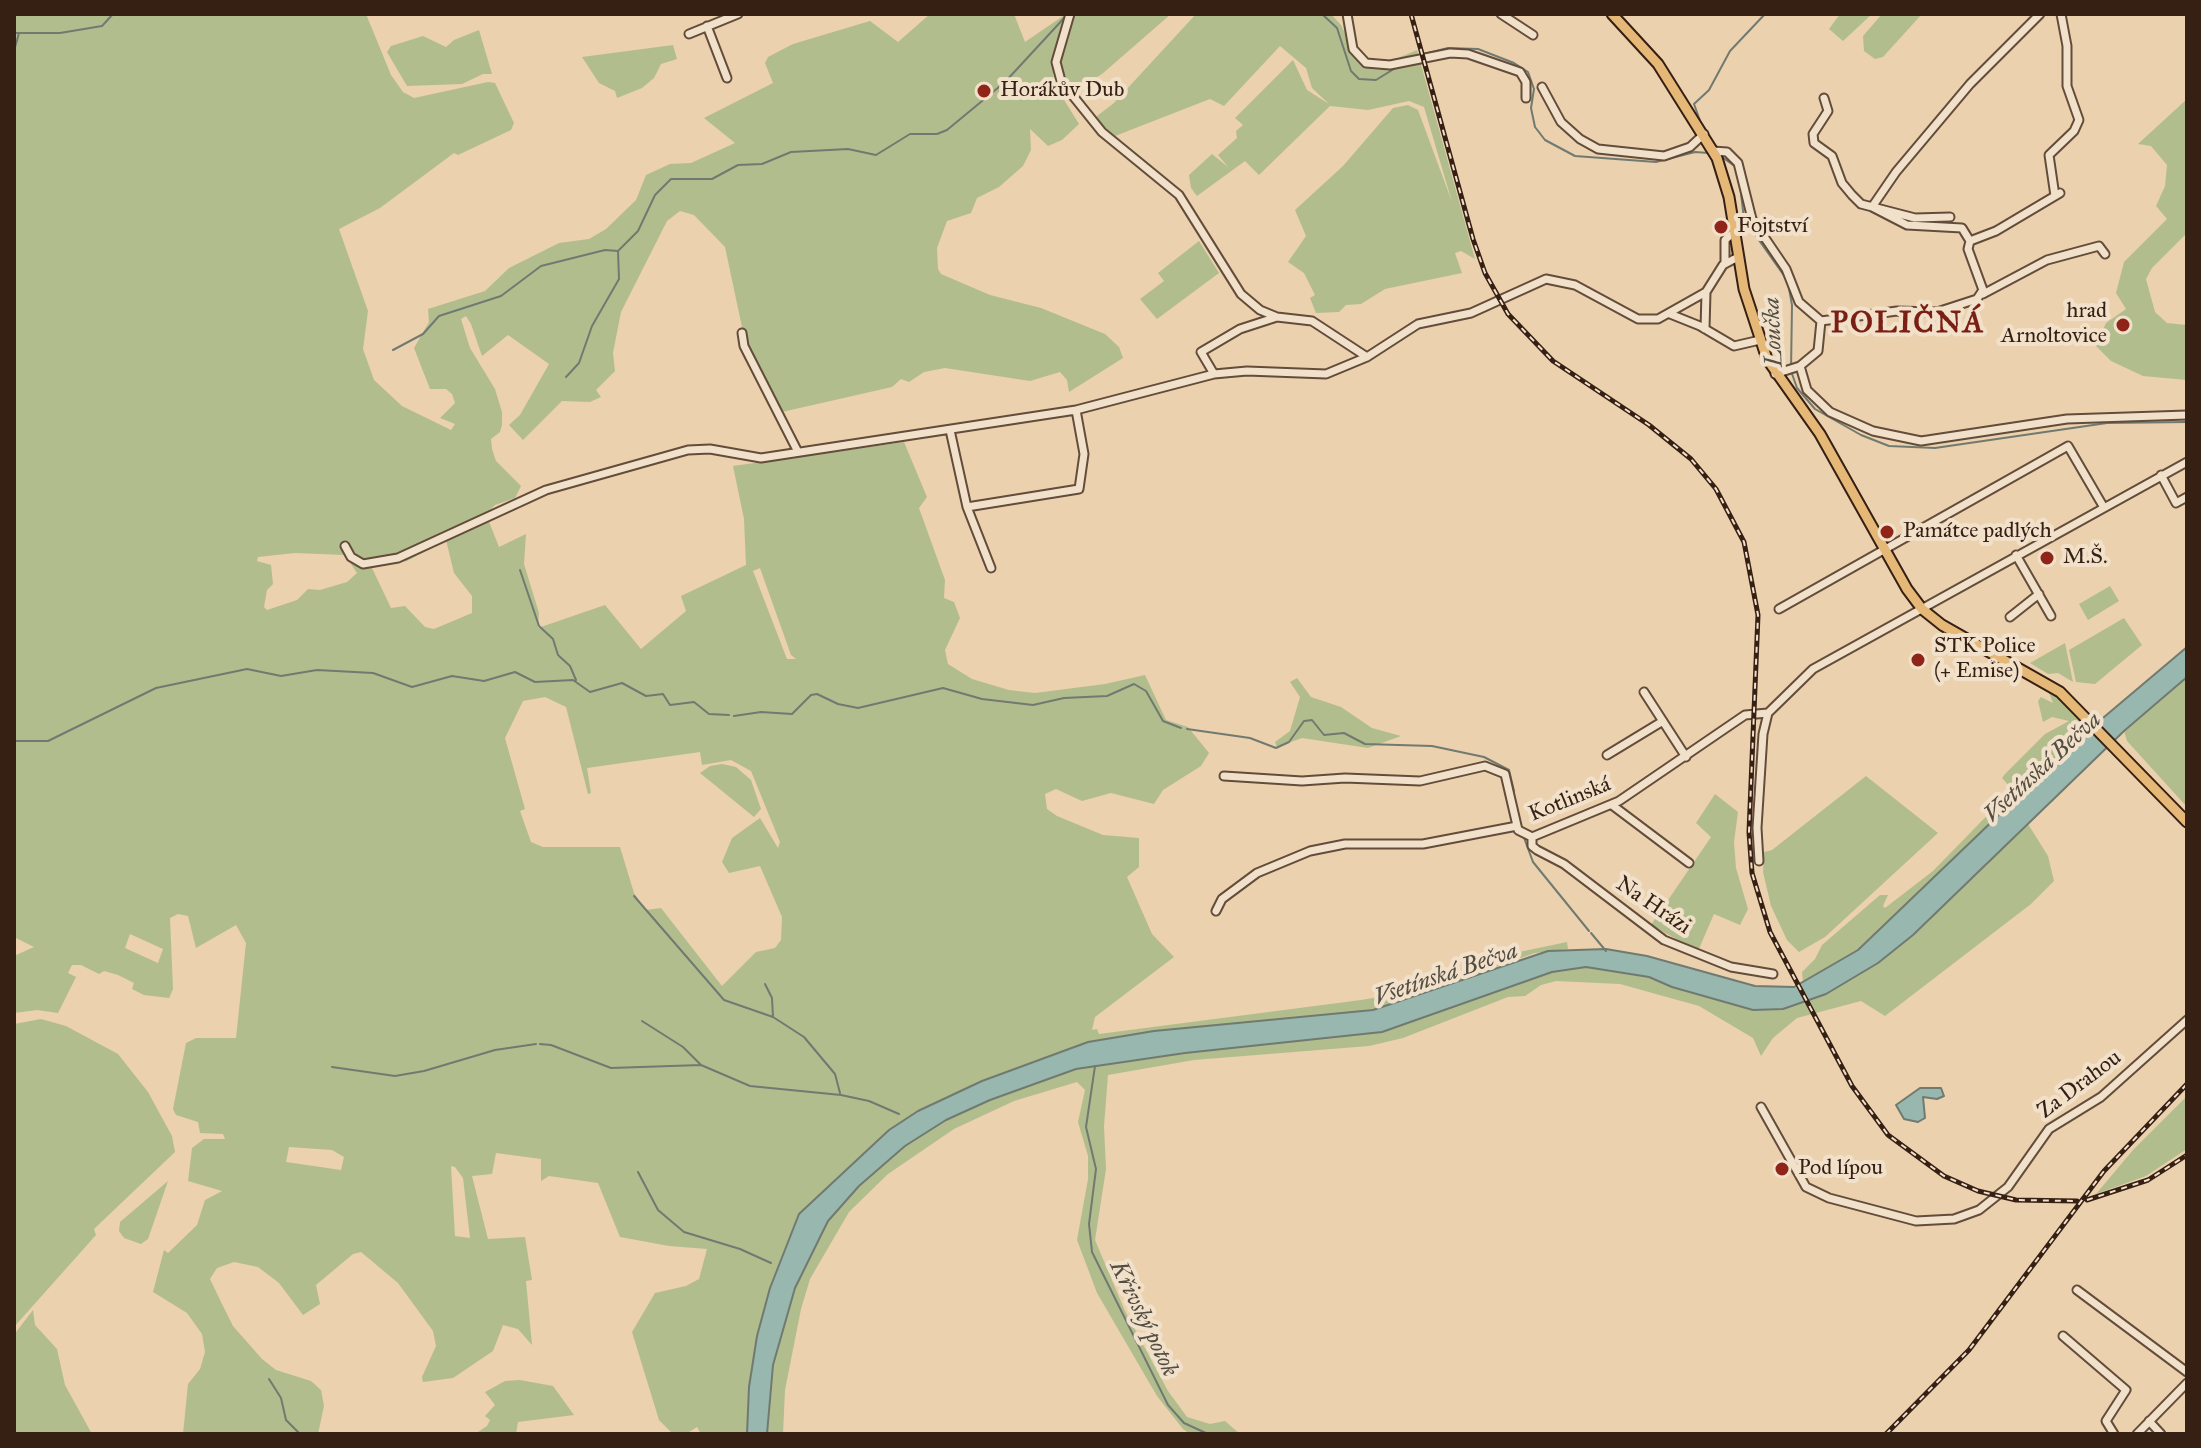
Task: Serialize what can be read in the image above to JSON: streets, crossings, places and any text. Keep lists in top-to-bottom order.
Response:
{
  "streets": {
    "street": ["Kotlinská", "Na Hrázi", "Za Drahou"]
  },
  "crossings": [
    ["Kotlinská", "Na Hrázi"]
  ],
  "districts": ["POLIČNÁ"],
  "water": ["Loučka", "Vsetínská Bečva", "Křivský potok"],
  "places": [
    "Horákův Dub",
    "Fojtství",
    "hrad Arnoltovice",
    "Památce padlých",
    "M.Š.",
    "STK Police (+ Emise)",
    "Pod lípou"
  ]
}
